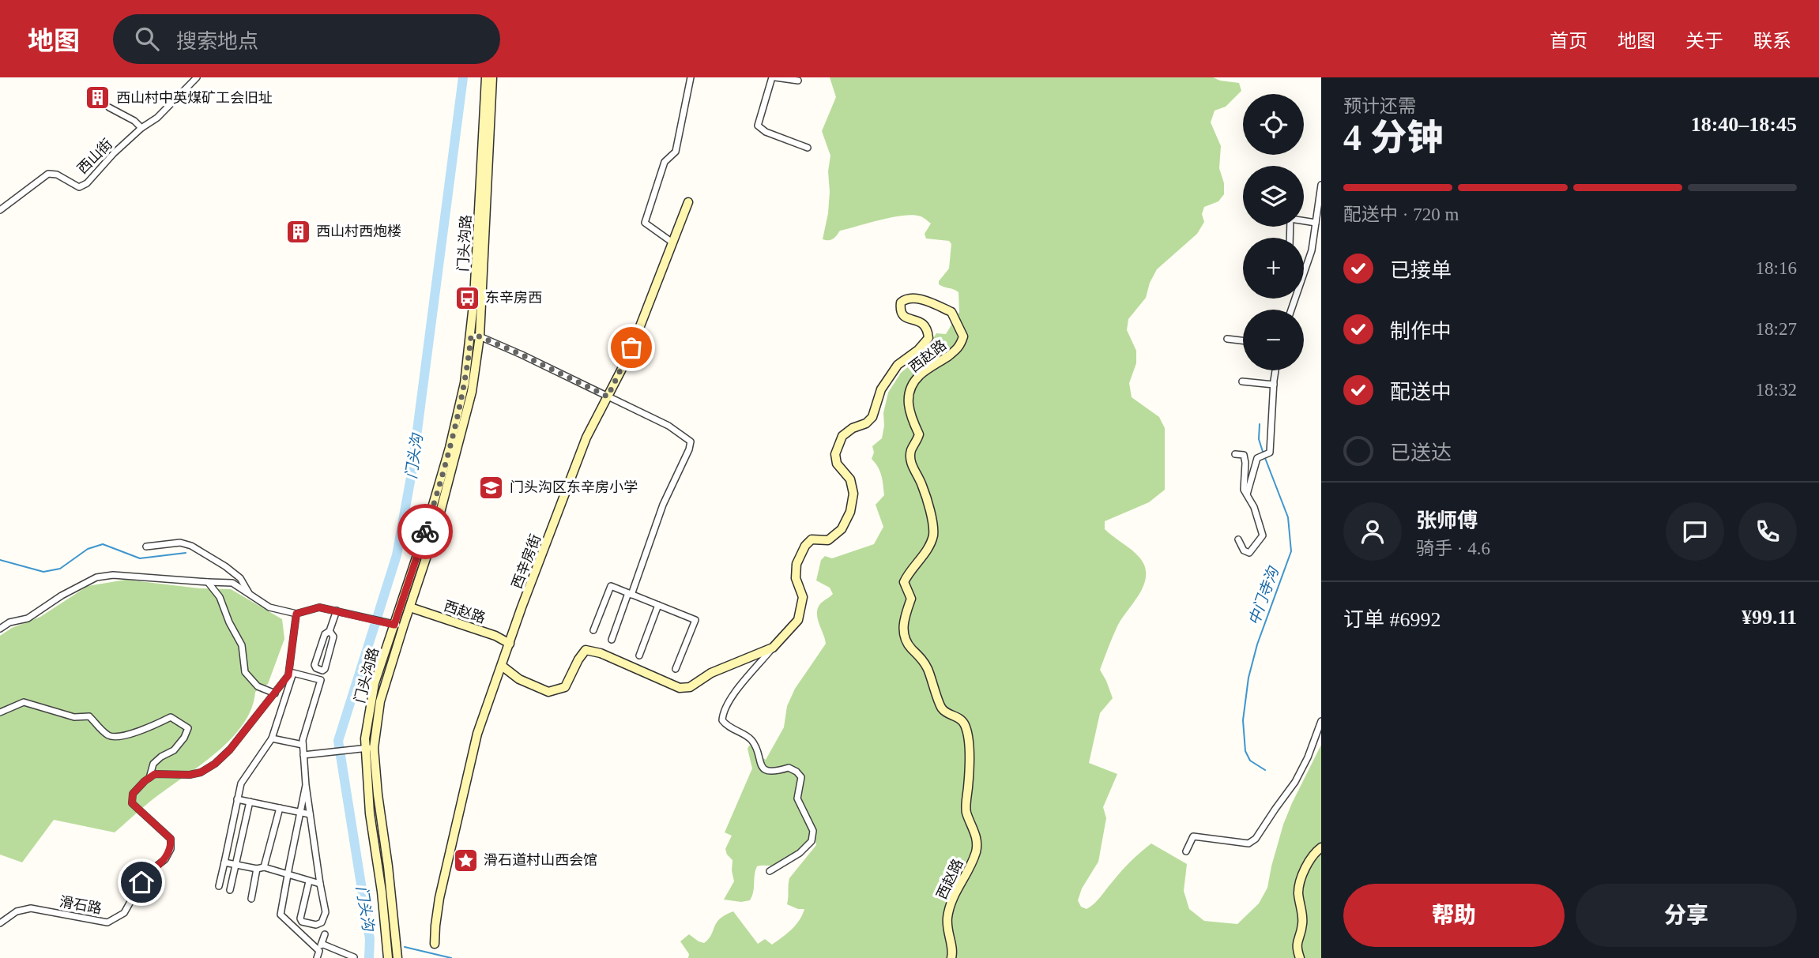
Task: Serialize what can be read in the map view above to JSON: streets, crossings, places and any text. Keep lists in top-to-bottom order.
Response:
{
  "streets": {
    "street": [
      "西山街",
      "门头沟路",
      "西赵路",
      "西辛房街",
      "滑石路"
    ]
  },
  "crossings": [
    ["门头沟路", "西赵路"],
    ["西赵路", "西辛房街"]
  ],
  "water": ["门头沟", "中门寺沟"],
  "places": {
    "building": ["西山村中英煤矿工会旧址", "西山村西炮楼"],
    "bus stop": ["东辛房西"],
    "school or university": ["门头沟区东辛房小学"],
    "place": ["滑石道村山西会馆"]
  },
  "page": {
    "header": "地图",
    "search": "搜索地点",
    "nav": [
      "首页",
      "地图",
      "关于",
      "联系"
    ],
    "heading": ["4 分钟", "预计还需", "18:40–18:45"],
    "panel": [
      "张师傅",
      "骑手 · 4.6",
      "订单 #6992",
      "¥99.11"
    ],
    "map_buttons": ["+", "−"],
    "bar": "配送中 · 720 m",
    "list": [
      ["已接单", "18:16"],
      ["制作中", "18:27"],
      ["配送中", "18:32"],
      "已送达"
    ],
    "buttons": ["帮助", "分享"]
  }
}
